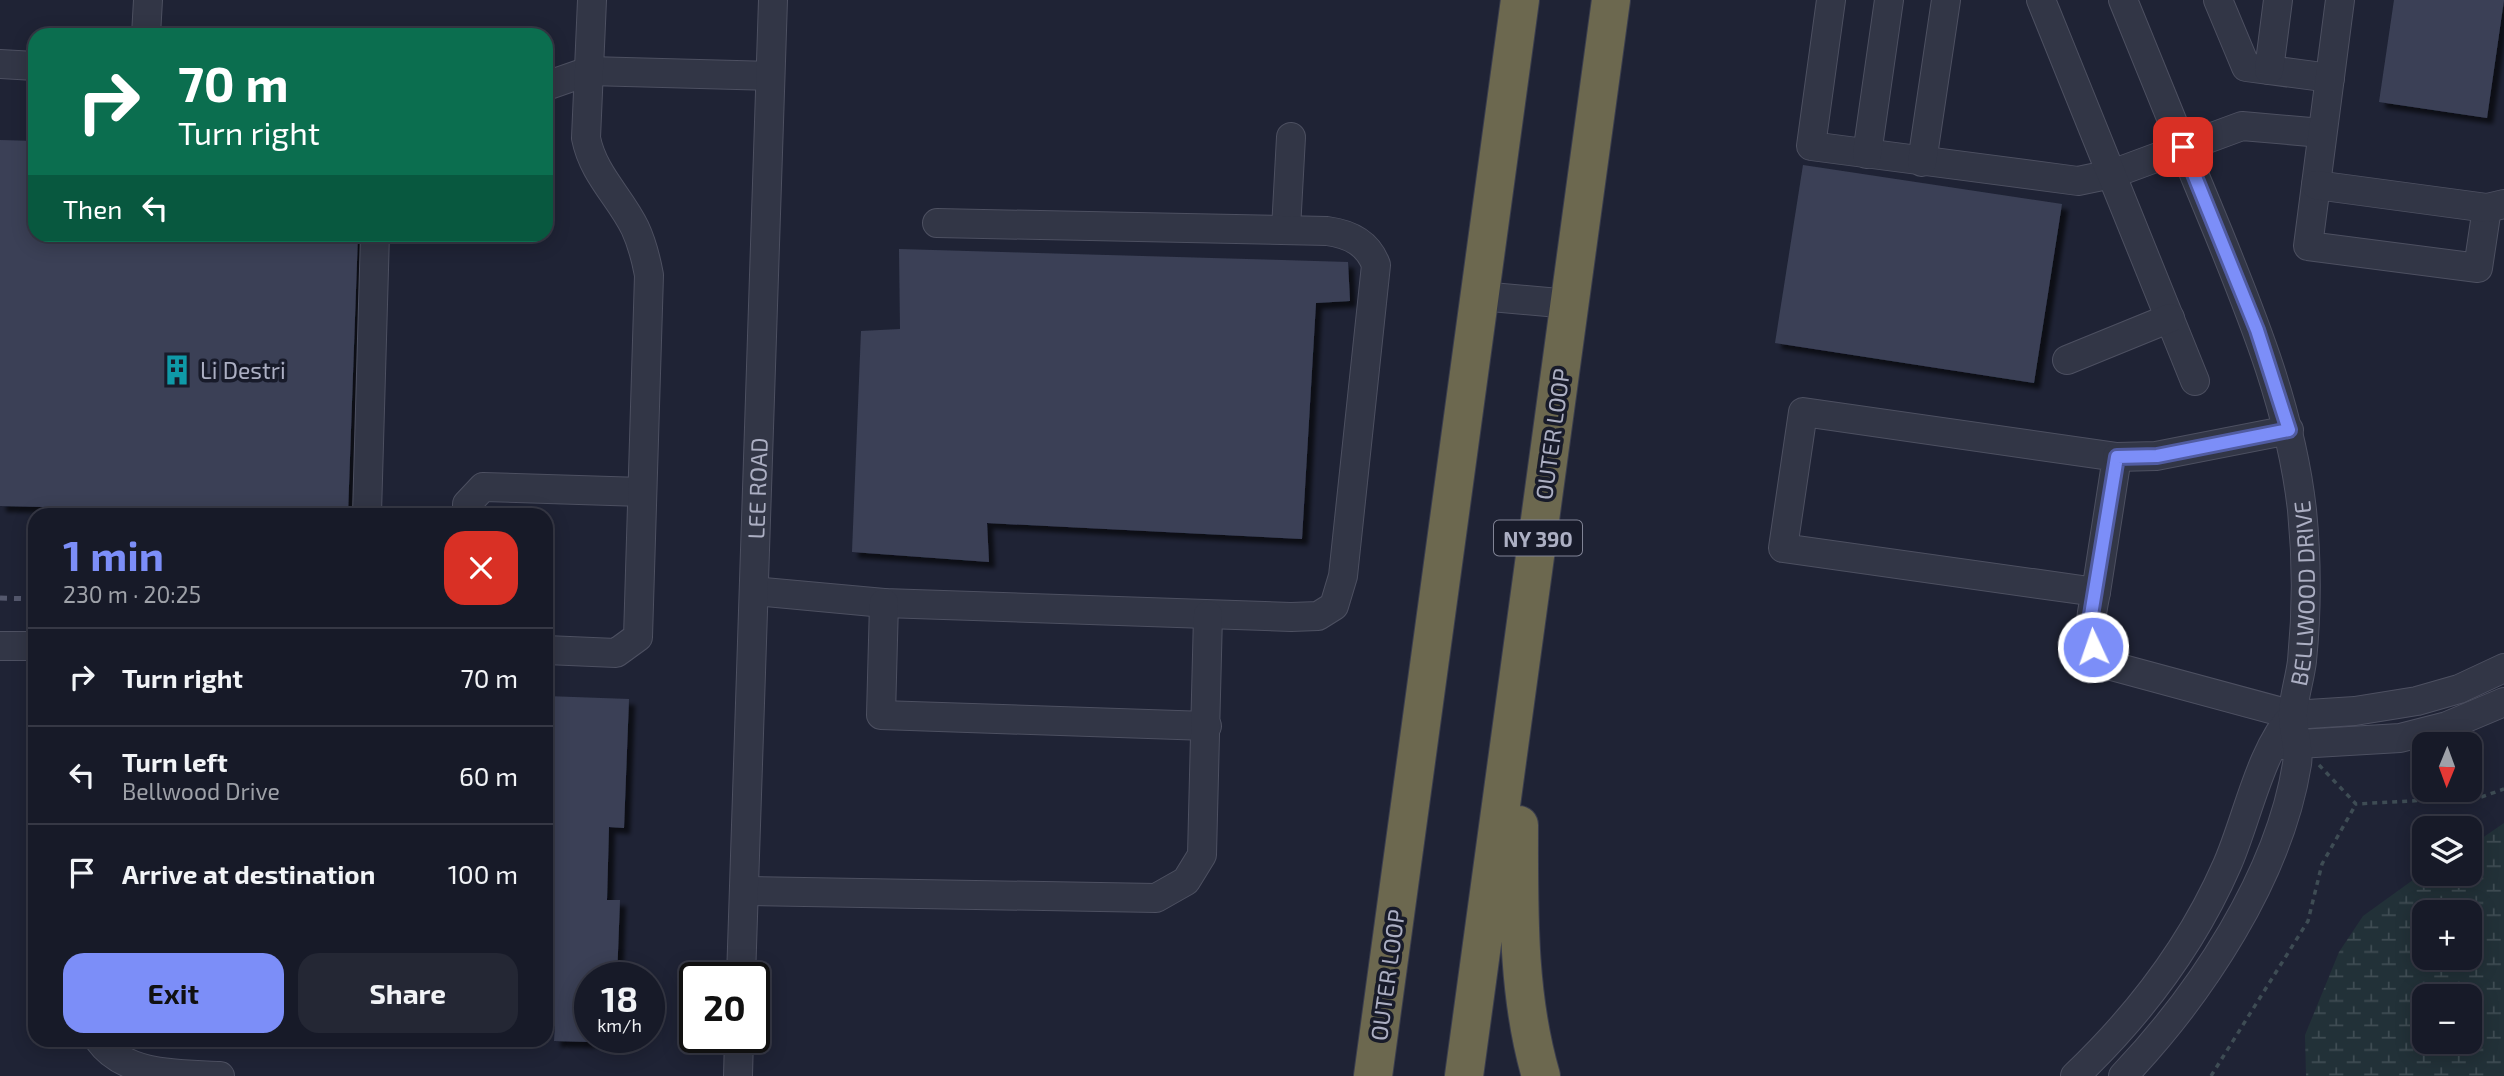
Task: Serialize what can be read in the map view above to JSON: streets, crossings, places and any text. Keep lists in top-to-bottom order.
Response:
{
  "streets": {
    "highway": ["OUTER LOOP", "NY 390"],
    "street": ["LEE ROAD", "BELLWOOD DRIVE"]
  },
  "places": {
    "building": ["Li Destri"]
  },
  "north": "bottom",
  "page": {
    "turn": ["70 m", "Turn right"],
    "then": "Then",
    "heading": ["1 min", "230 m · 20:25"],
    "list": [
      {
        "name": "Turn right",
        "value": "70 m"
      },
      {
        "name": "Turn left",
        "note": "Bellwood Drive",
        "value": "60 m"
      },
      {
        "name": "Arrive at destination",
        "value": "100 m"
      }
    ],
    "map_buttons": ["+", "−"],
    "buttons": ["Exit", "Share"],
    "speed": "18 km/h",
    "limit": "20"
  }
}
